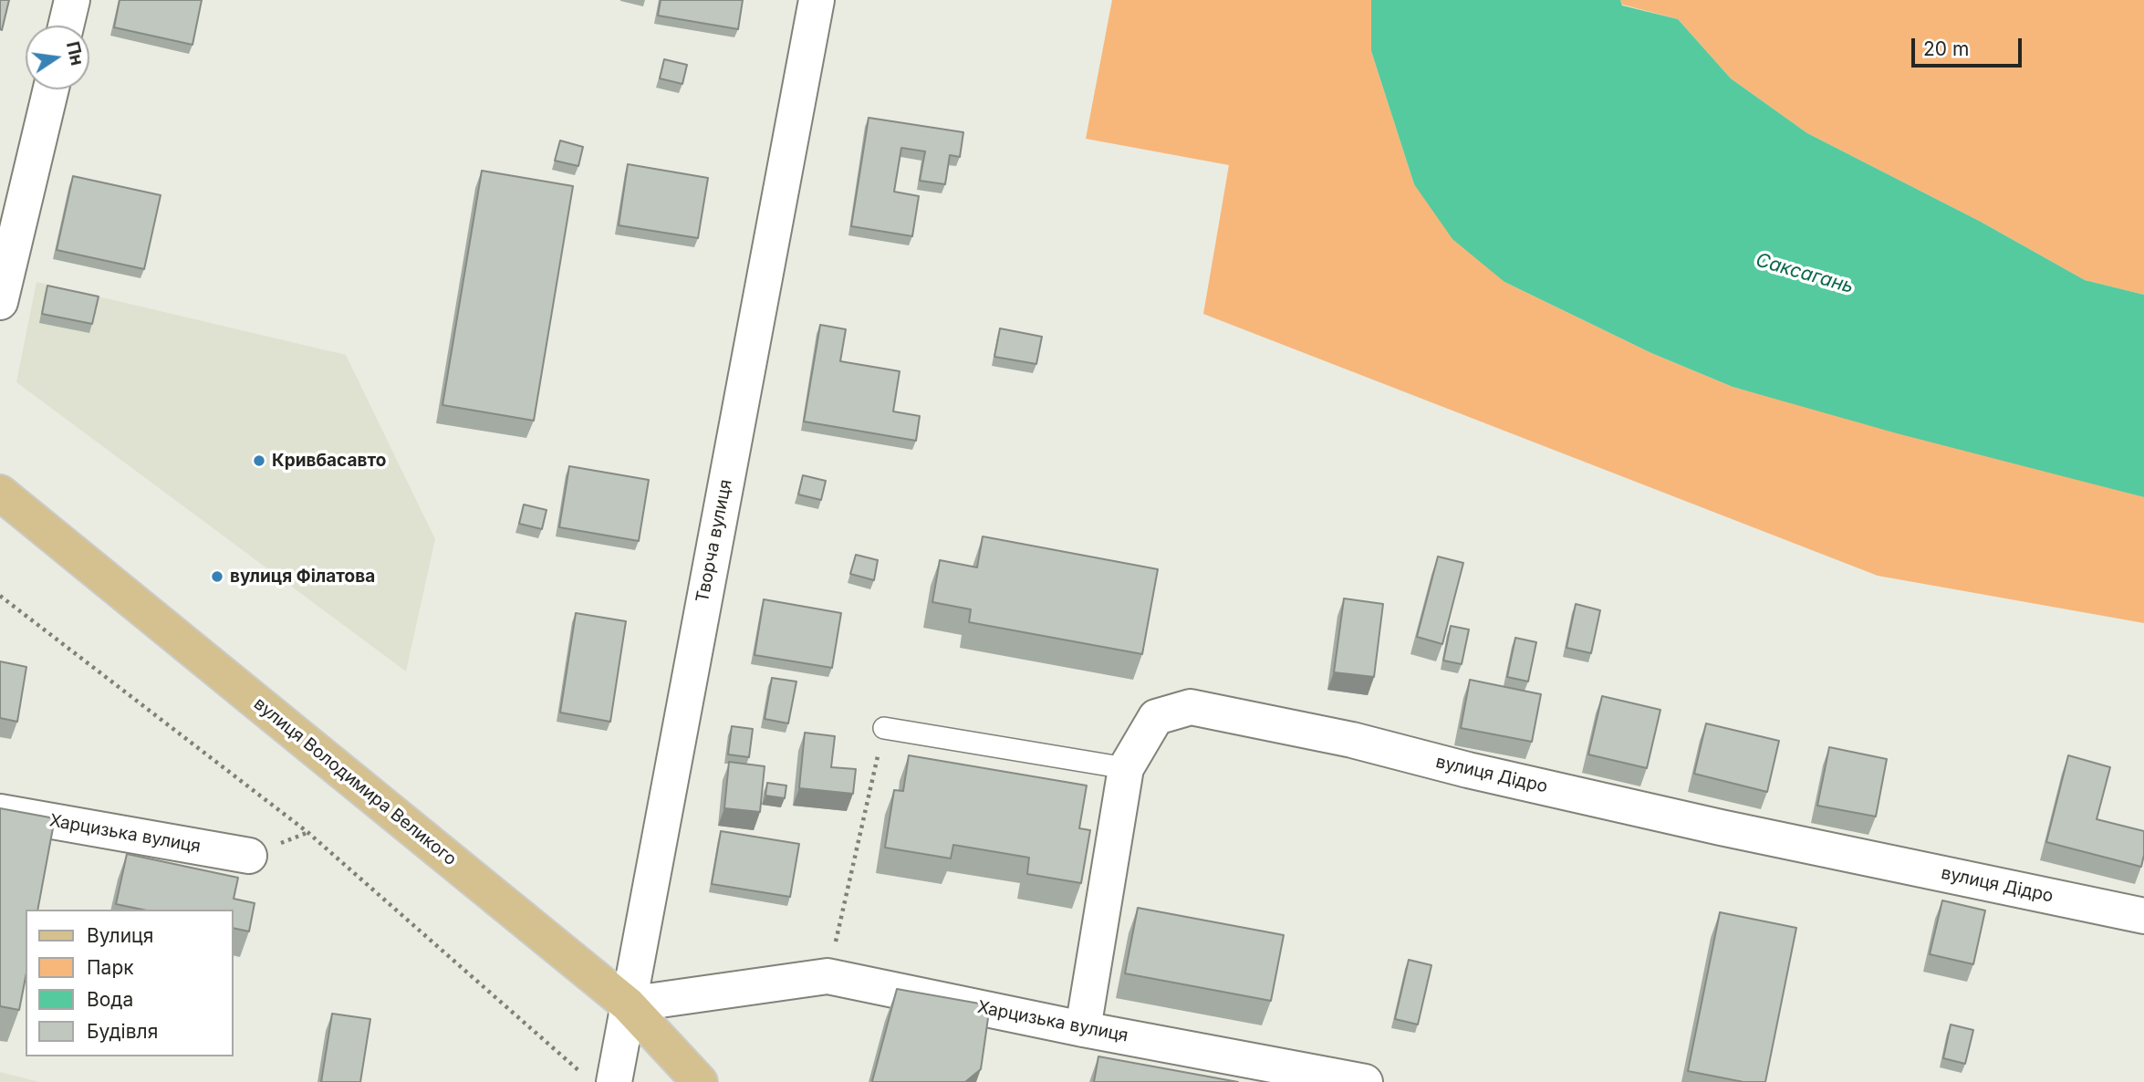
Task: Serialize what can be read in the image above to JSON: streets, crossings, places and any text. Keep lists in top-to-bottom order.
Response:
{
  "streets": {
    "main road": ["вулиця Володимира Великого"],
    "street": ["Творча вулиця", "вулиця Дідро", "Харцизька вулиця"]
  },
  "crossings": [
    ["Творча вулиця", "вулиця Володимира Великого"],
    ["Творча вулиця", "Харцизька вулиця"],
    ["вулиця Дідро", "Харцизька вулиця"],
    ["вулиця Володимира Великого", "Харцизька вулиця"]
  ],
  "water": ["Саксагань"],
  "places": ["Кривбасавто", "вулиця Філатова"],
  "legend": [
    "Вулиця",
    "Парк",
    "Вода",
    "Будівля"
  ],
  "scale_bar": "20 m",
  "north": "right"
}
